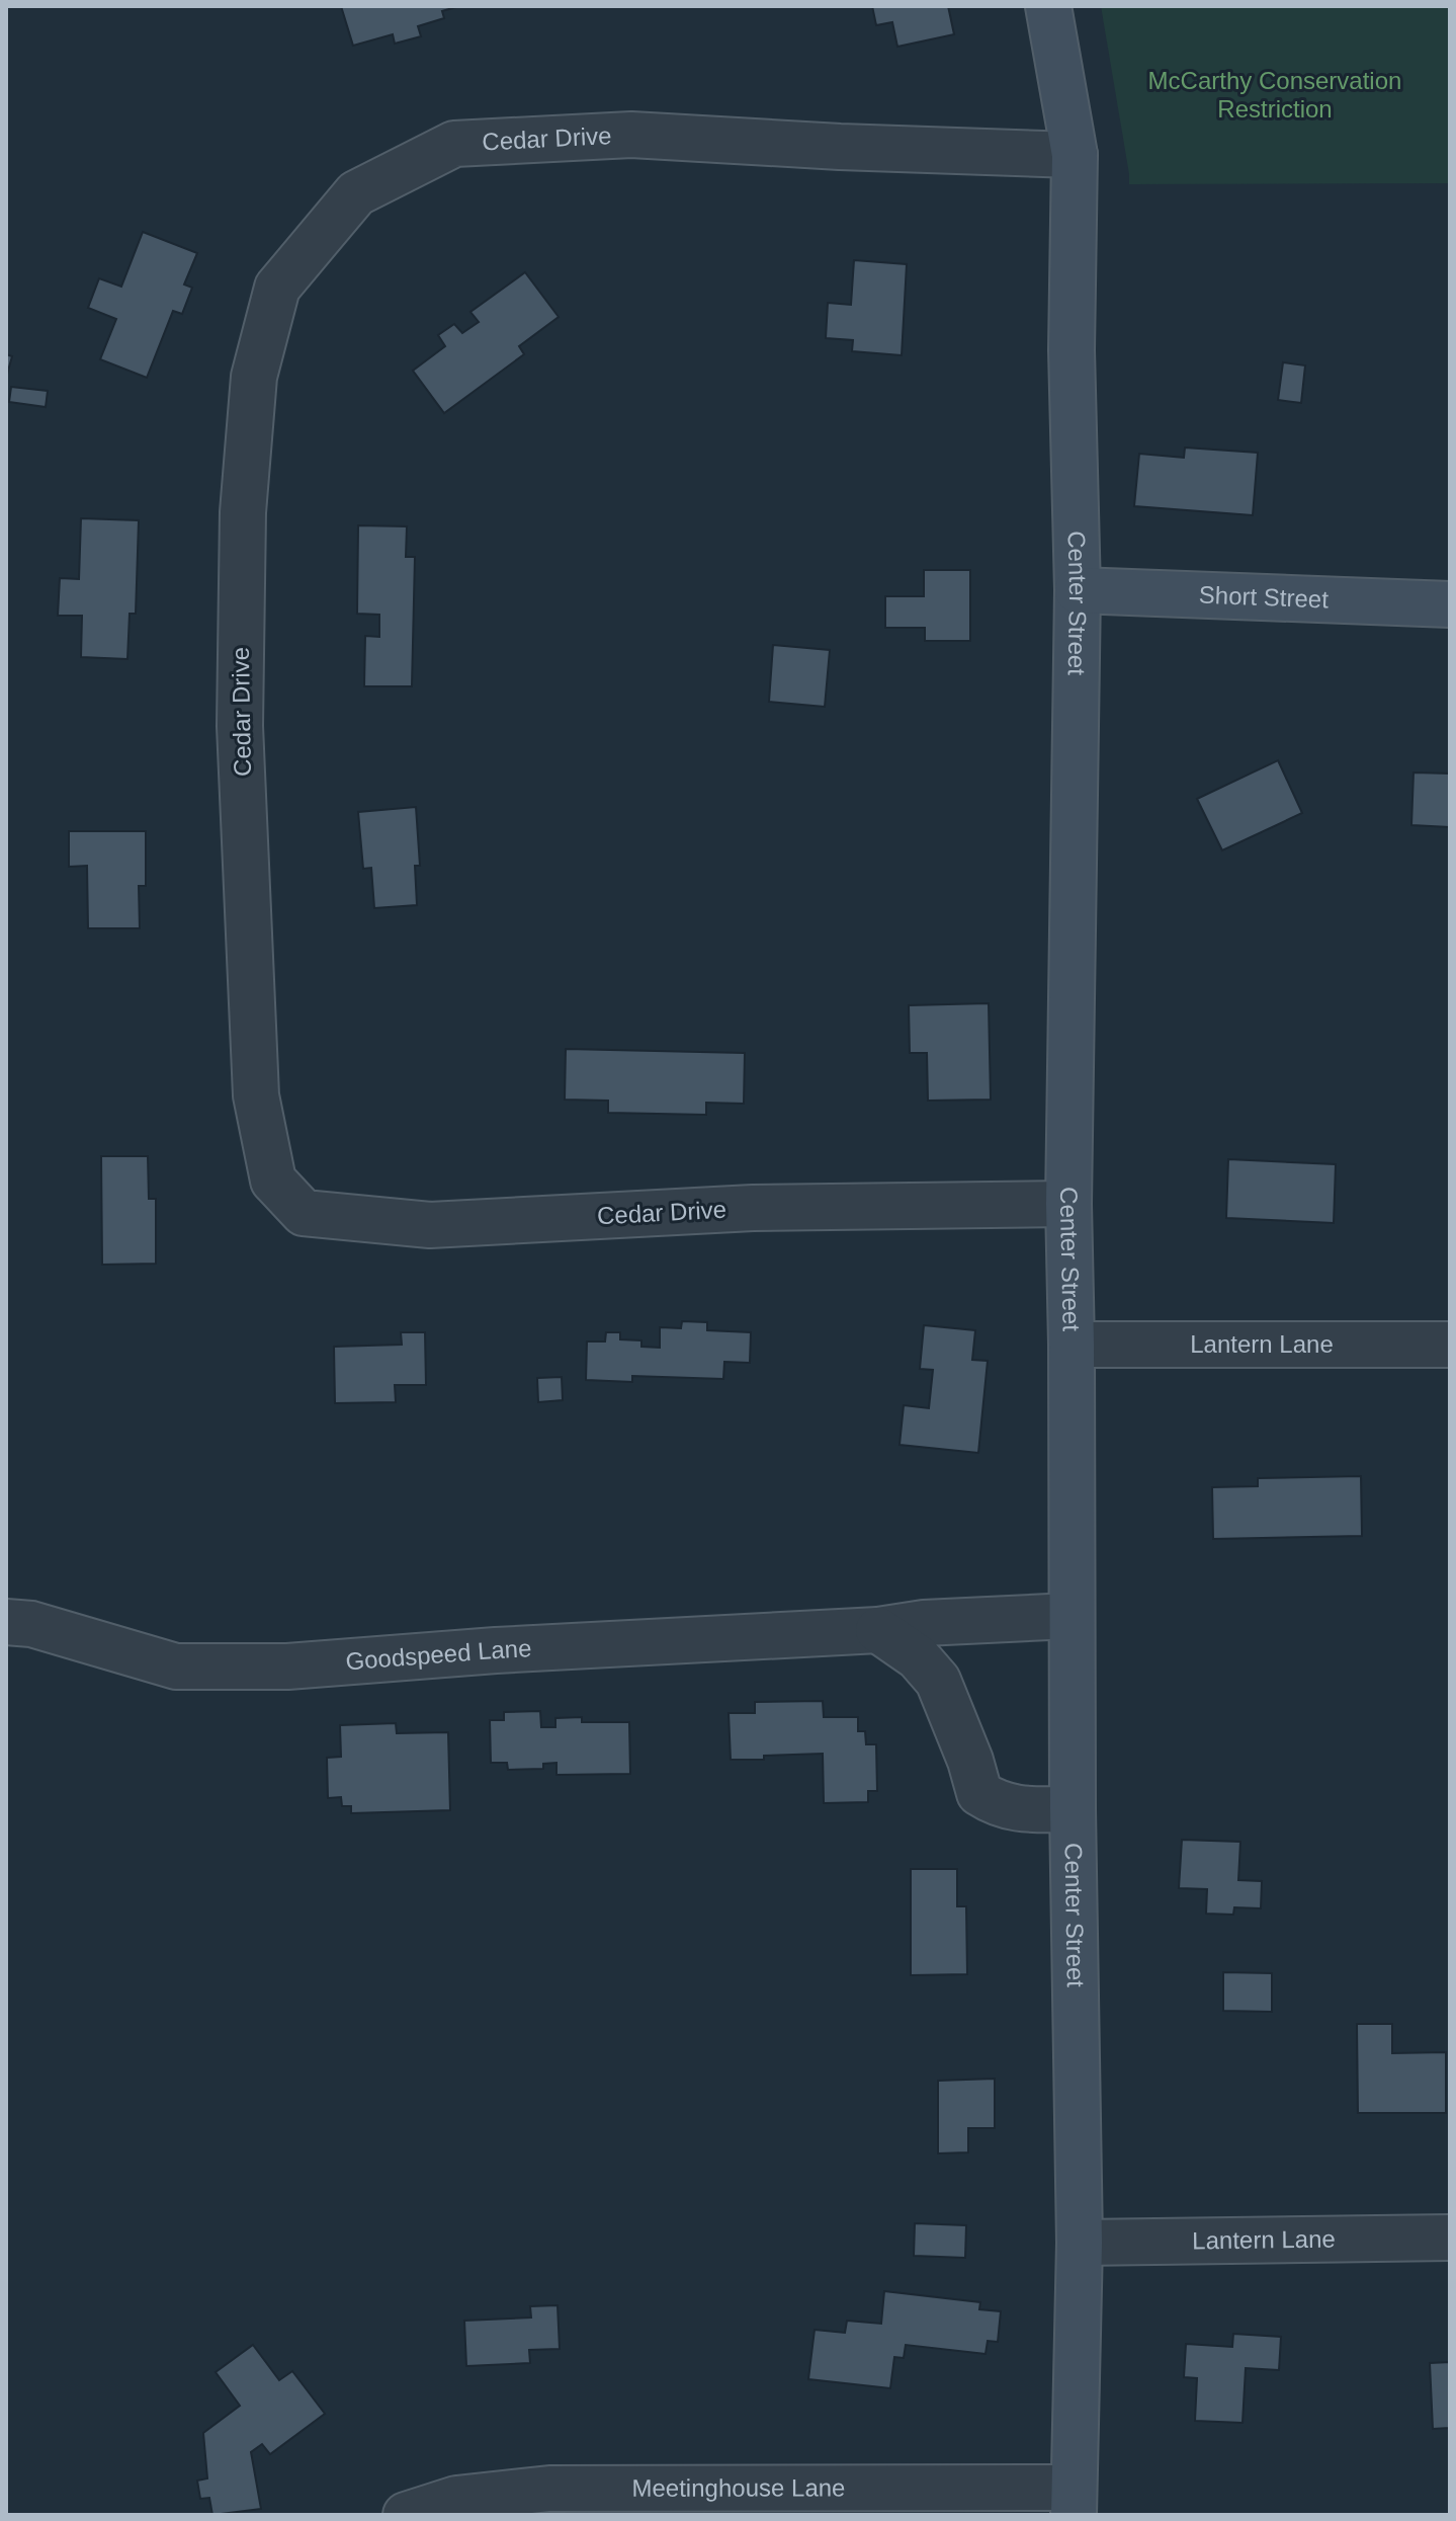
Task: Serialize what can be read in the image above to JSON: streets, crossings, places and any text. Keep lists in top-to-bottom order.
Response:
{
  "streets": {
    "main road": ["Short Street", "Center Street"],
    "street": [
      "Cedar Drive",
      "Lantern Lane",
      "Goodspeed Lane",
      "Meetinghouse Lane"
    ]
  },
  "crossings": [
    ["Cedar Drive", "Center Street"],
    ["Short Street", "Center Street"],
    ["Center Street", "Lantern Lane"],
    ["Center Street", "Goodspeed Lane"],
    ["Center Street", "Meetinghouse Lane"]
  ],
  "parks": ["McCarthy Conservation Restriction"]
}
